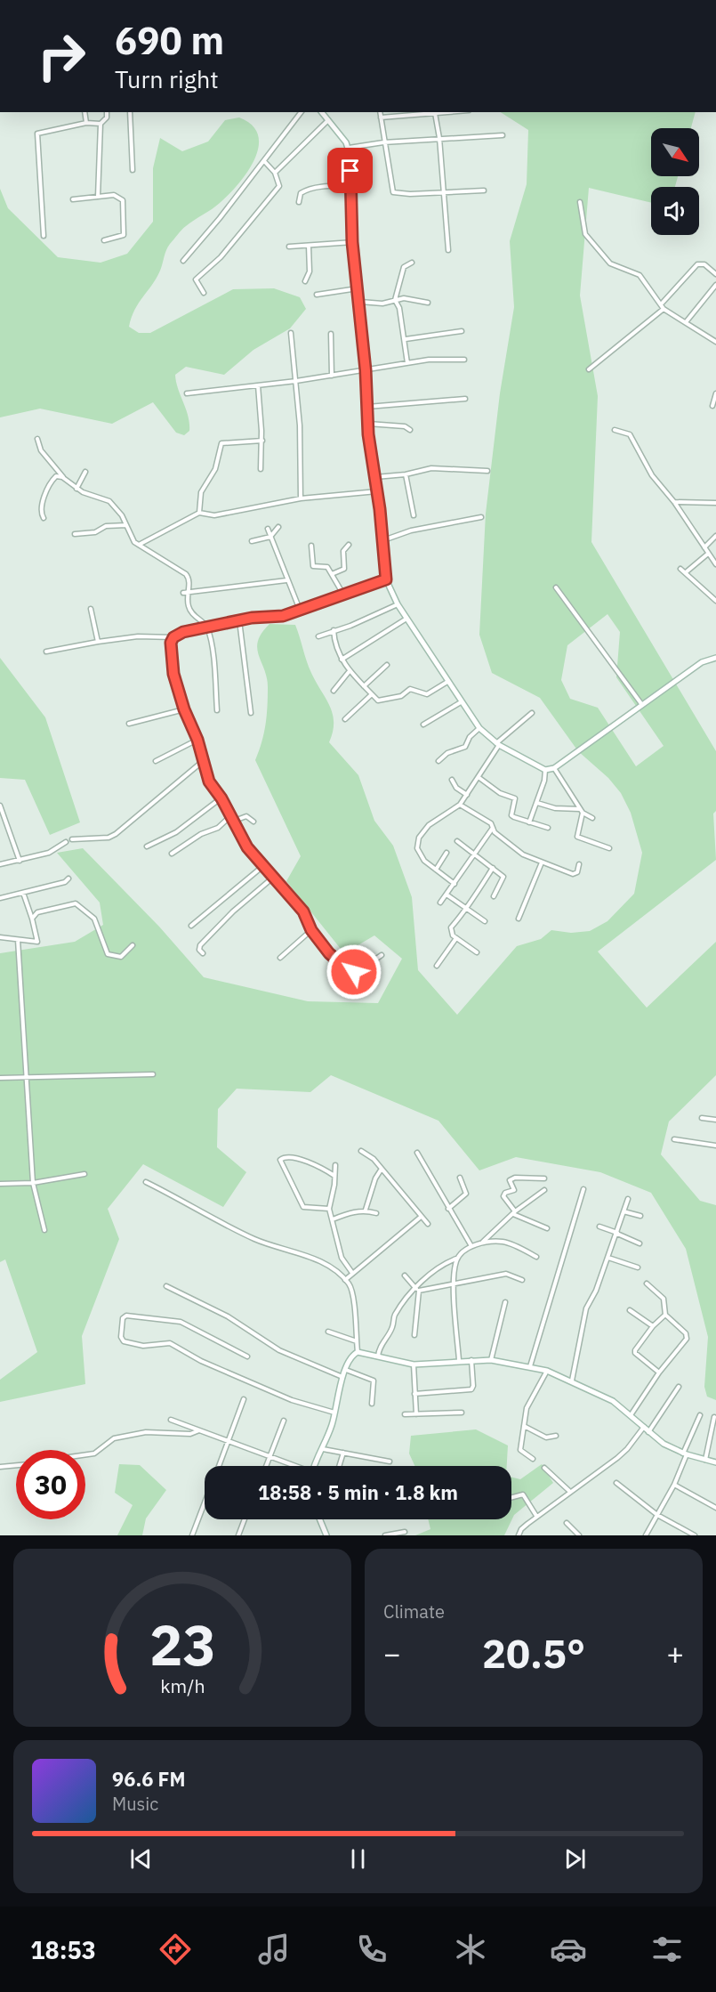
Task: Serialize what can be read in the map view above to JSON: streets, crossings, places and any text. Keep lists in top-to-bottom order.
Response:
{
  "north": "bottom right",
  "page": {
    "turn": ["690 m", "Turn right"],
    "limit": "30",
    "trip": "18:58 · 5 min · 1.8 km",
    "tile": "Climate",
    "heat": ["−", "20.5°", "+"],
    "song": ["96.6 FM", "Music"],
    "tabs": "18:53",
    "gauge": ["23", "km/h"]
  }
}
